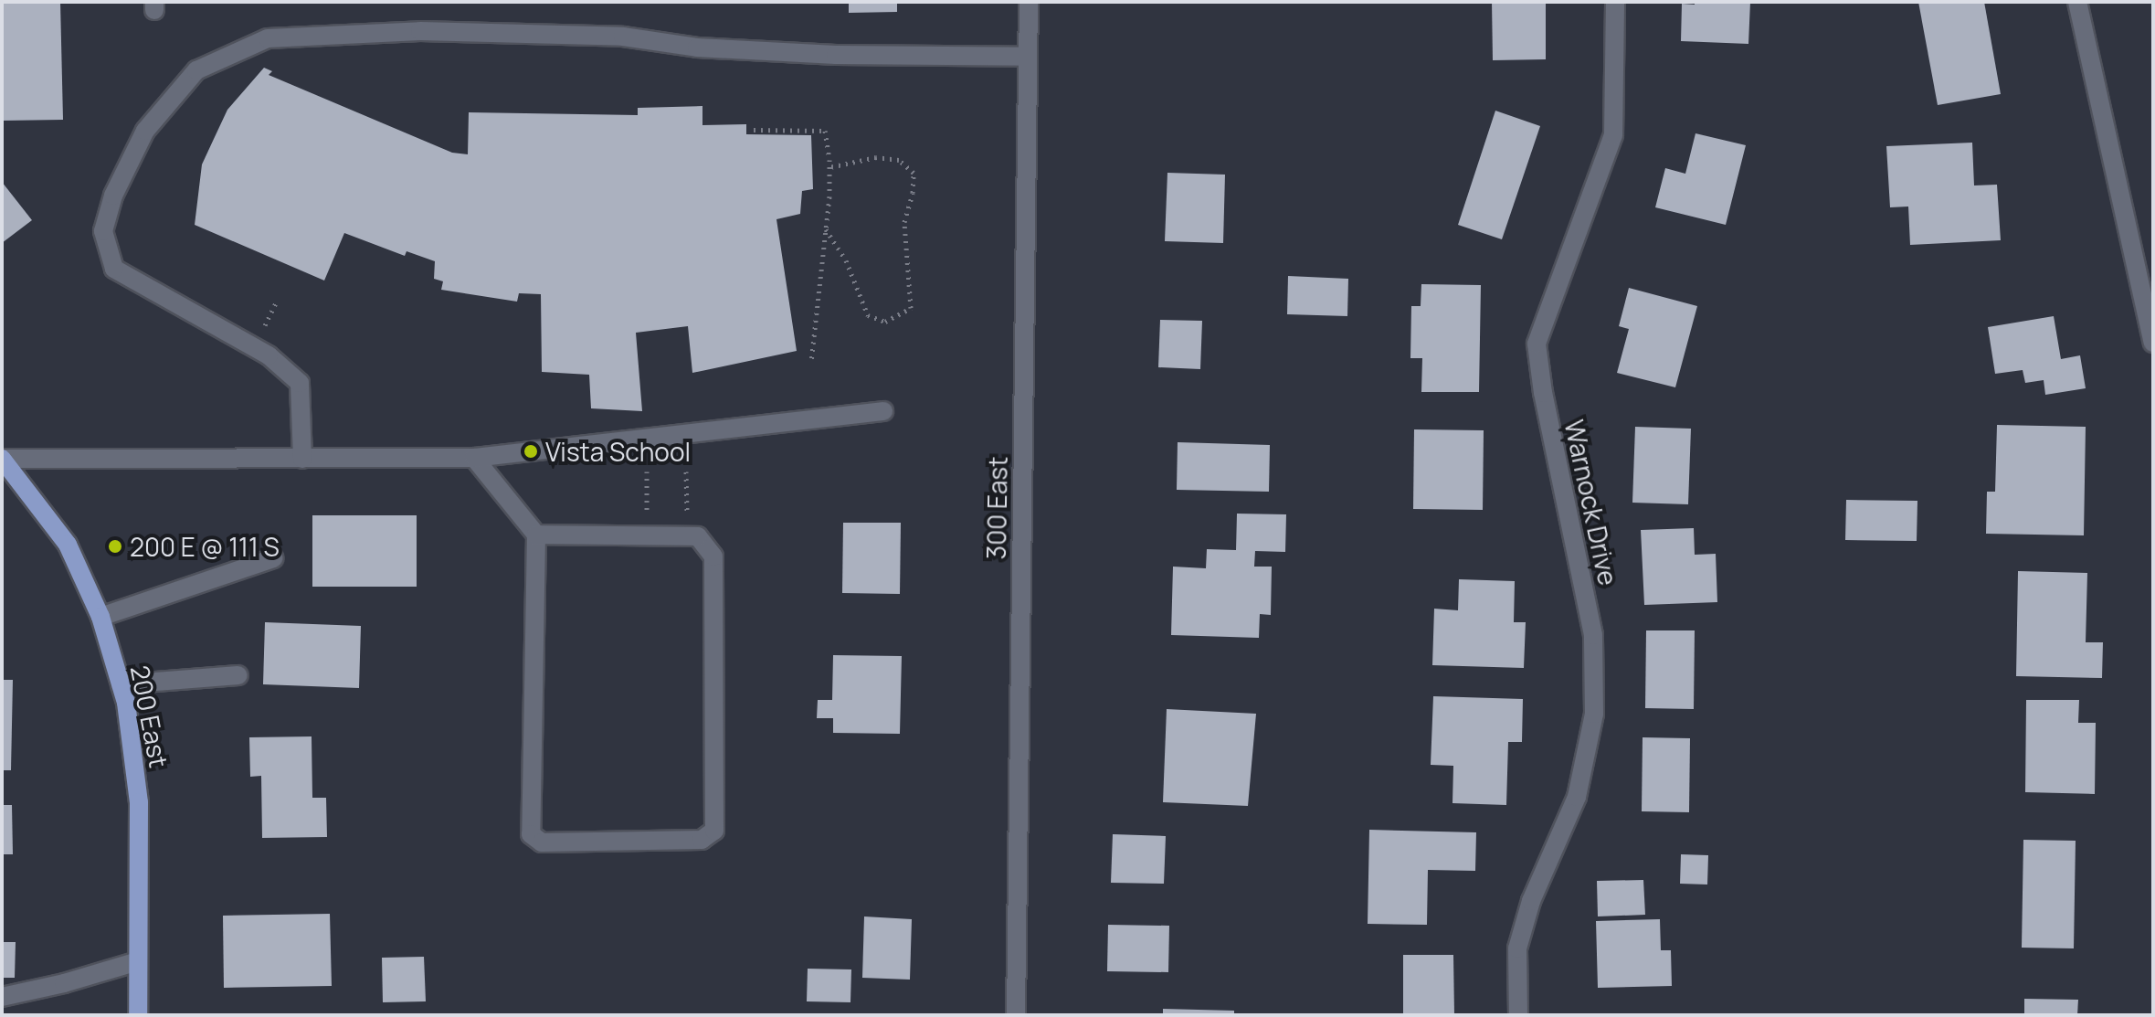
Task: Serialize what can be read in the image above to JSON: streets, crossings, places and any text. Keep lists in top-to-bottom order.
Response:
{
  "streets": {
    "main road": ["200 East"],
    "street": ["Warnock Drive", "300 East"]
  },
  "places": ["Vista School", "200 E @ 111 S"]
}
